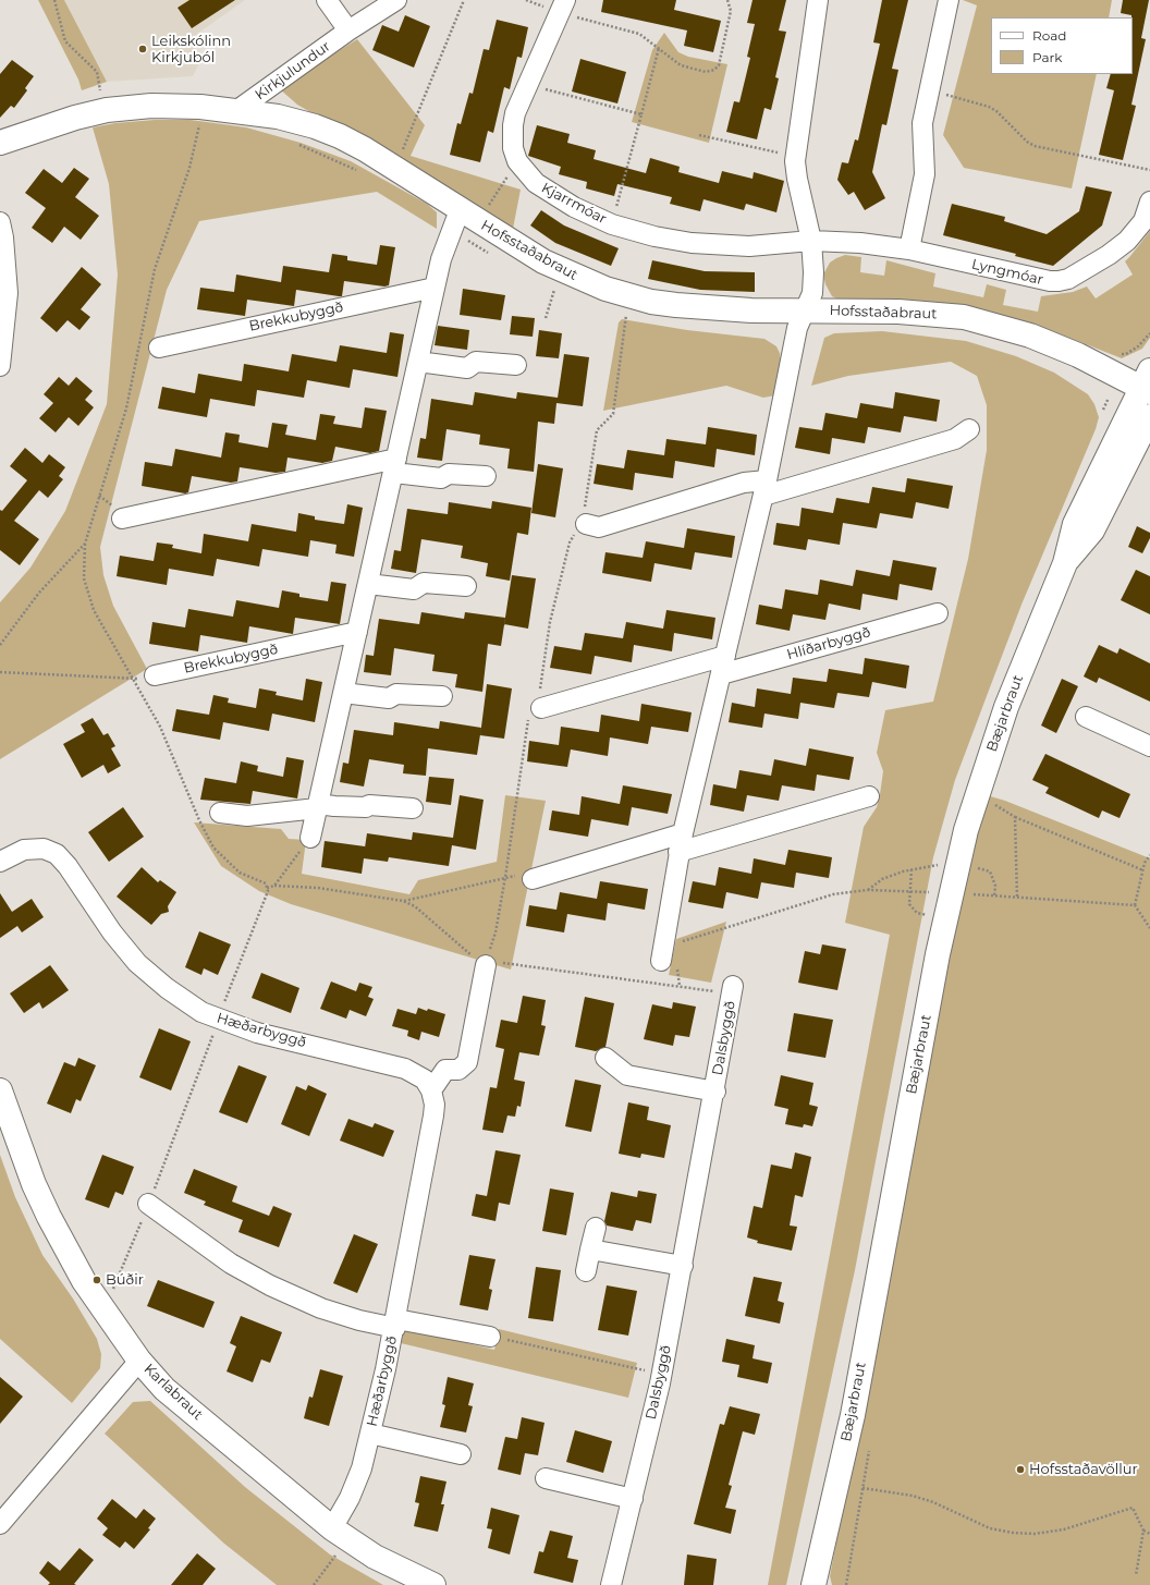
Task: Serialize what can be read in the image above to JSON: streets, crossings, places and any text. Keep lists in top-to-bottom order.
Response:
{
  "streets": {
    "street": [
      "Kirkjulundur",
      "Kjarrmóar",
      "Hofsstaðabraut",
      "Lyngmóar",
      "Brekkubyggð",
      "Hlíðarbyggð",
      "Bæjarbraut",
      "Hæðarbyggð",
      "Dalsbyggð",
      "Karlabraut"
    ]
  },
  "crossings": [
    ["Kirkjulundur", "Hofsstaðabraut"],
    ["Kjarrmóar", "Lyngmóar"],
    ["Hofsstaðabraut", "Bæjarbraut"],
    ["Hæðarbyggð", "Karlabraut"]
  ],
  "places": ["Leikskólinn Kirkjuból", "Búðir", "Hofsstaðavöllur"],
  "legend": ["Road", "Park"]
}
